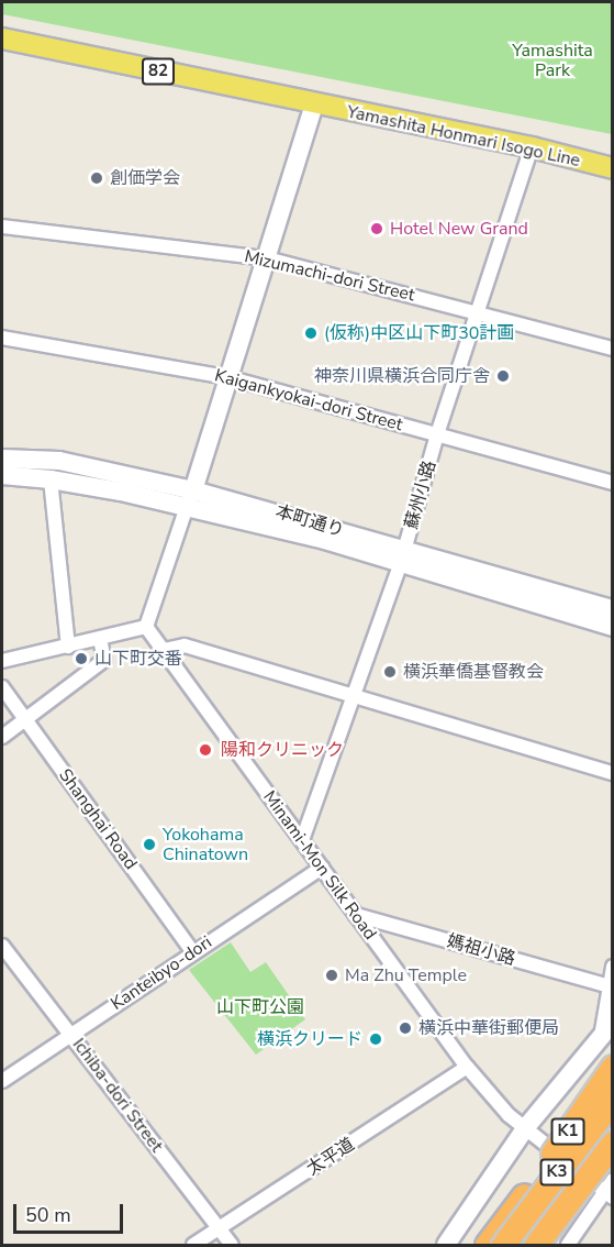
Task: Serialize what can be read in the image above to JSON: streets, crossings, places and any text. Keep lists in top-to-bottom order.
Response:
{
  "streets": {
    "highway": ["K1", "K3"],
    "main road": ["82", "Yamashita Honmari Isogo Line"],
    "street": [
      "Mizumachi-dori Street",
      "Kaigankyokai-dori Street",
      "蘇州小路",
      "本町通り",
      "Shanghai Road",
      "Minami-Mon Silk Road",
      "媽祖小路",
      "Kanteibyo-dori",
      "Ichiba-dori Street",
      "太平道"
    ]
  },
  "crossings": [
    ["82", "Yamashita Honmari Isogo Line"],
    ["Yamashita Honmari Isogo Line", "蘇州小路"],
    ["Mizumachi-dori Street", "蘇州小路"],
    ["Kaigankyokai-dori Street", "蘇州小路"],
    ["蘇州小路", "本町通り"],
    ["蘇州小路", "Minami-Mon Silk Road"],
    ["Shanghai Road", "Kanteibyo-dori"],
    ["Minami-Mon Silk Road", "媽祖小路"],
    ["Minami-Mon Silk Road", "Kanteibyo-dori"],
    ["Minami-Mon Silk Road", "太平道"],
    ["Kanteibyo-dori", "Ichiba-dori Street"],
    ["Ichiba-dori Street", "太平道"]
  ],
  "parks": ["Yamashita Park", "山下町公園"],
  "places": [
    "創価学会",
    "Hotel New Grand",
    "(仮称)中区山下町30計画",
    "神奈川県横浜合同庁舎",
    "山下町交番",
    "横浜華僑基督教会",
    "陽和クリニック",
    "Yokohama Chinatown",
    "Ma Zhu Temple",
    "横浜中華街郵便局",
    "横浜クリード"
  ],
  "scale_bar": "50 m"
}
